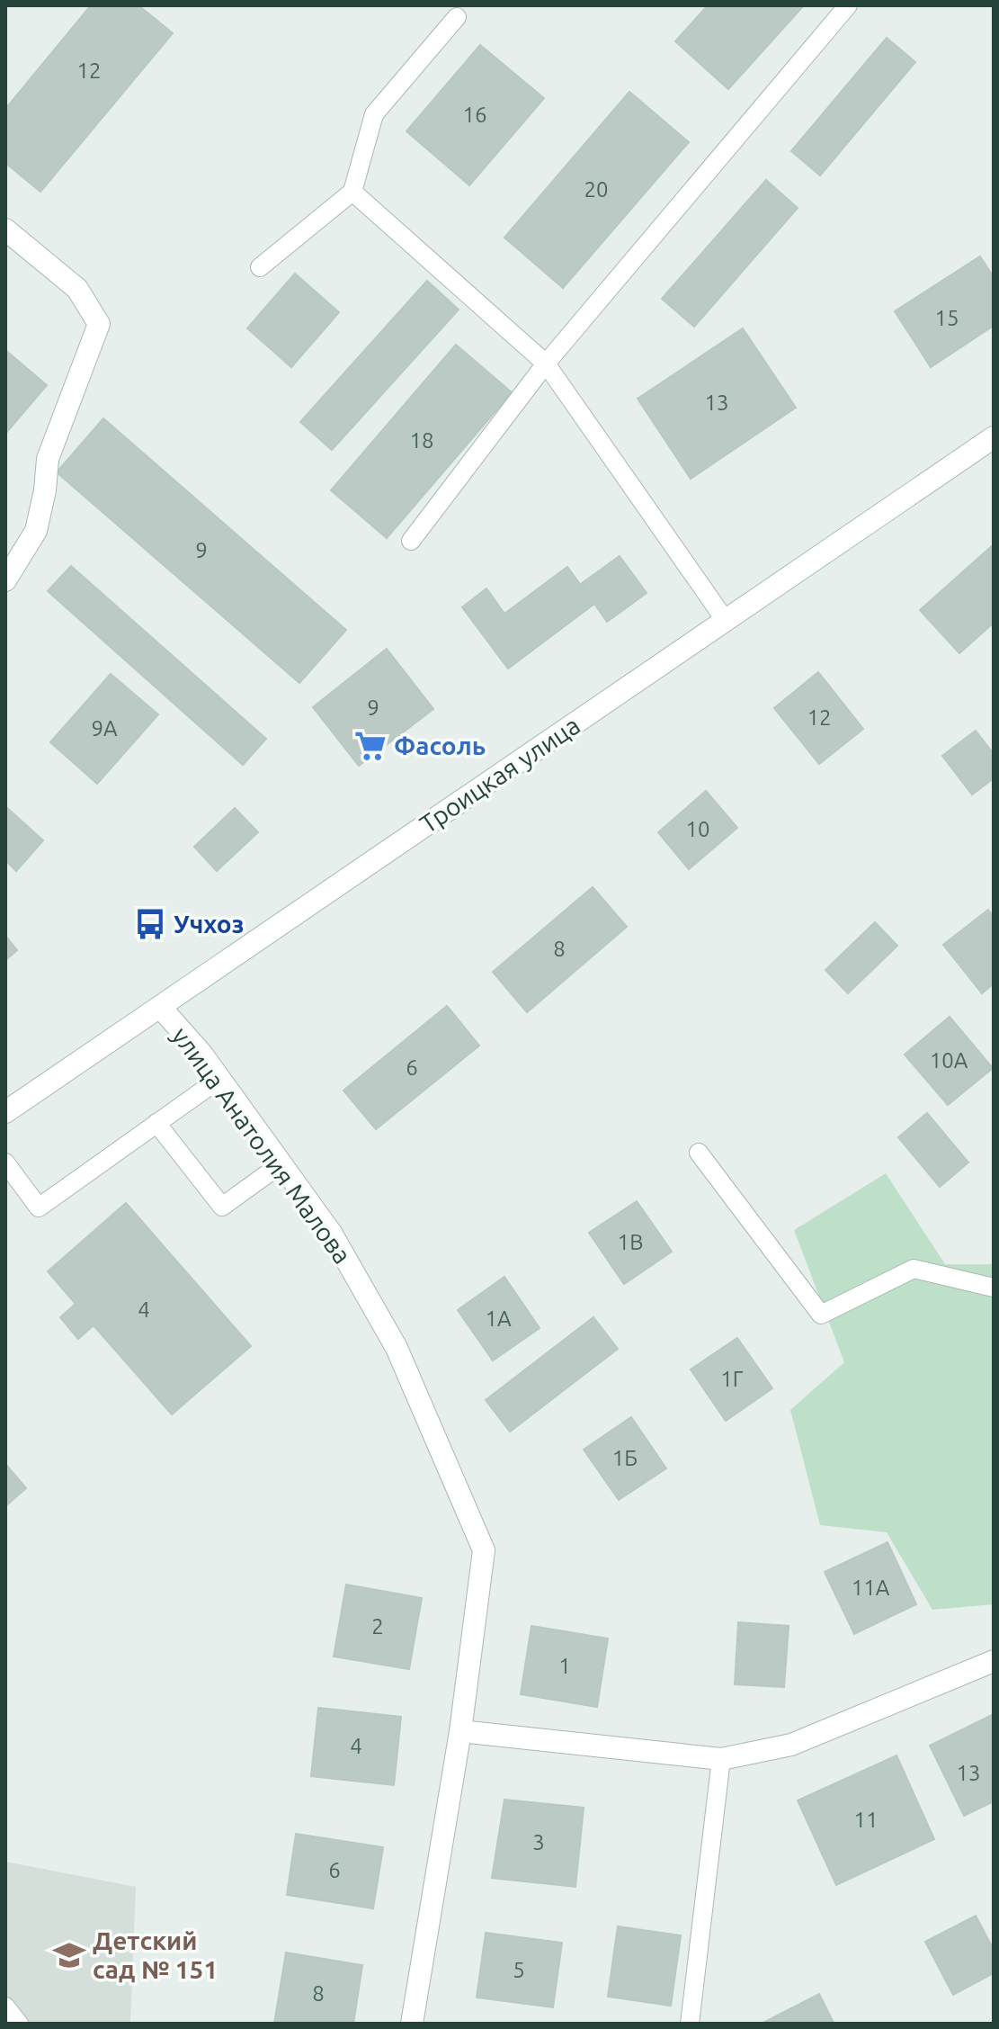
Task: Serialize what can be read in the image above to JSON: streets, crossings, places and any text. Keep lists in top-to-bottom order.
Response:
{
  "streets": {
    "street": ["Троицкая улица", "улица Анатолия Малова"]
  },
  "crossings": [
    ["Троицкая улица", "улица Анатолия Малова"]
  ],
  "places": {
    "supermarket": ["Фасоль"],
    "bus stop": ["Учхоз"],
    "school or university": ["Детский сад № 151"]
  },
  "house_numbers": [
    "12",
    "16",
    "20",
    "15",
    "13",
    "18",
    "9",
    "9",
    "12",
    "9А",
    "10",
    "8",
    "10А",
    "6",
    "1В",
    "4",
    "1А",
    "1Г",
    "1Б",
    "11А",
    "2",
    "1",
    "4",
    "13",
    "11",
    "3",
    "6",
    "5",
    "8"
  ]
}
